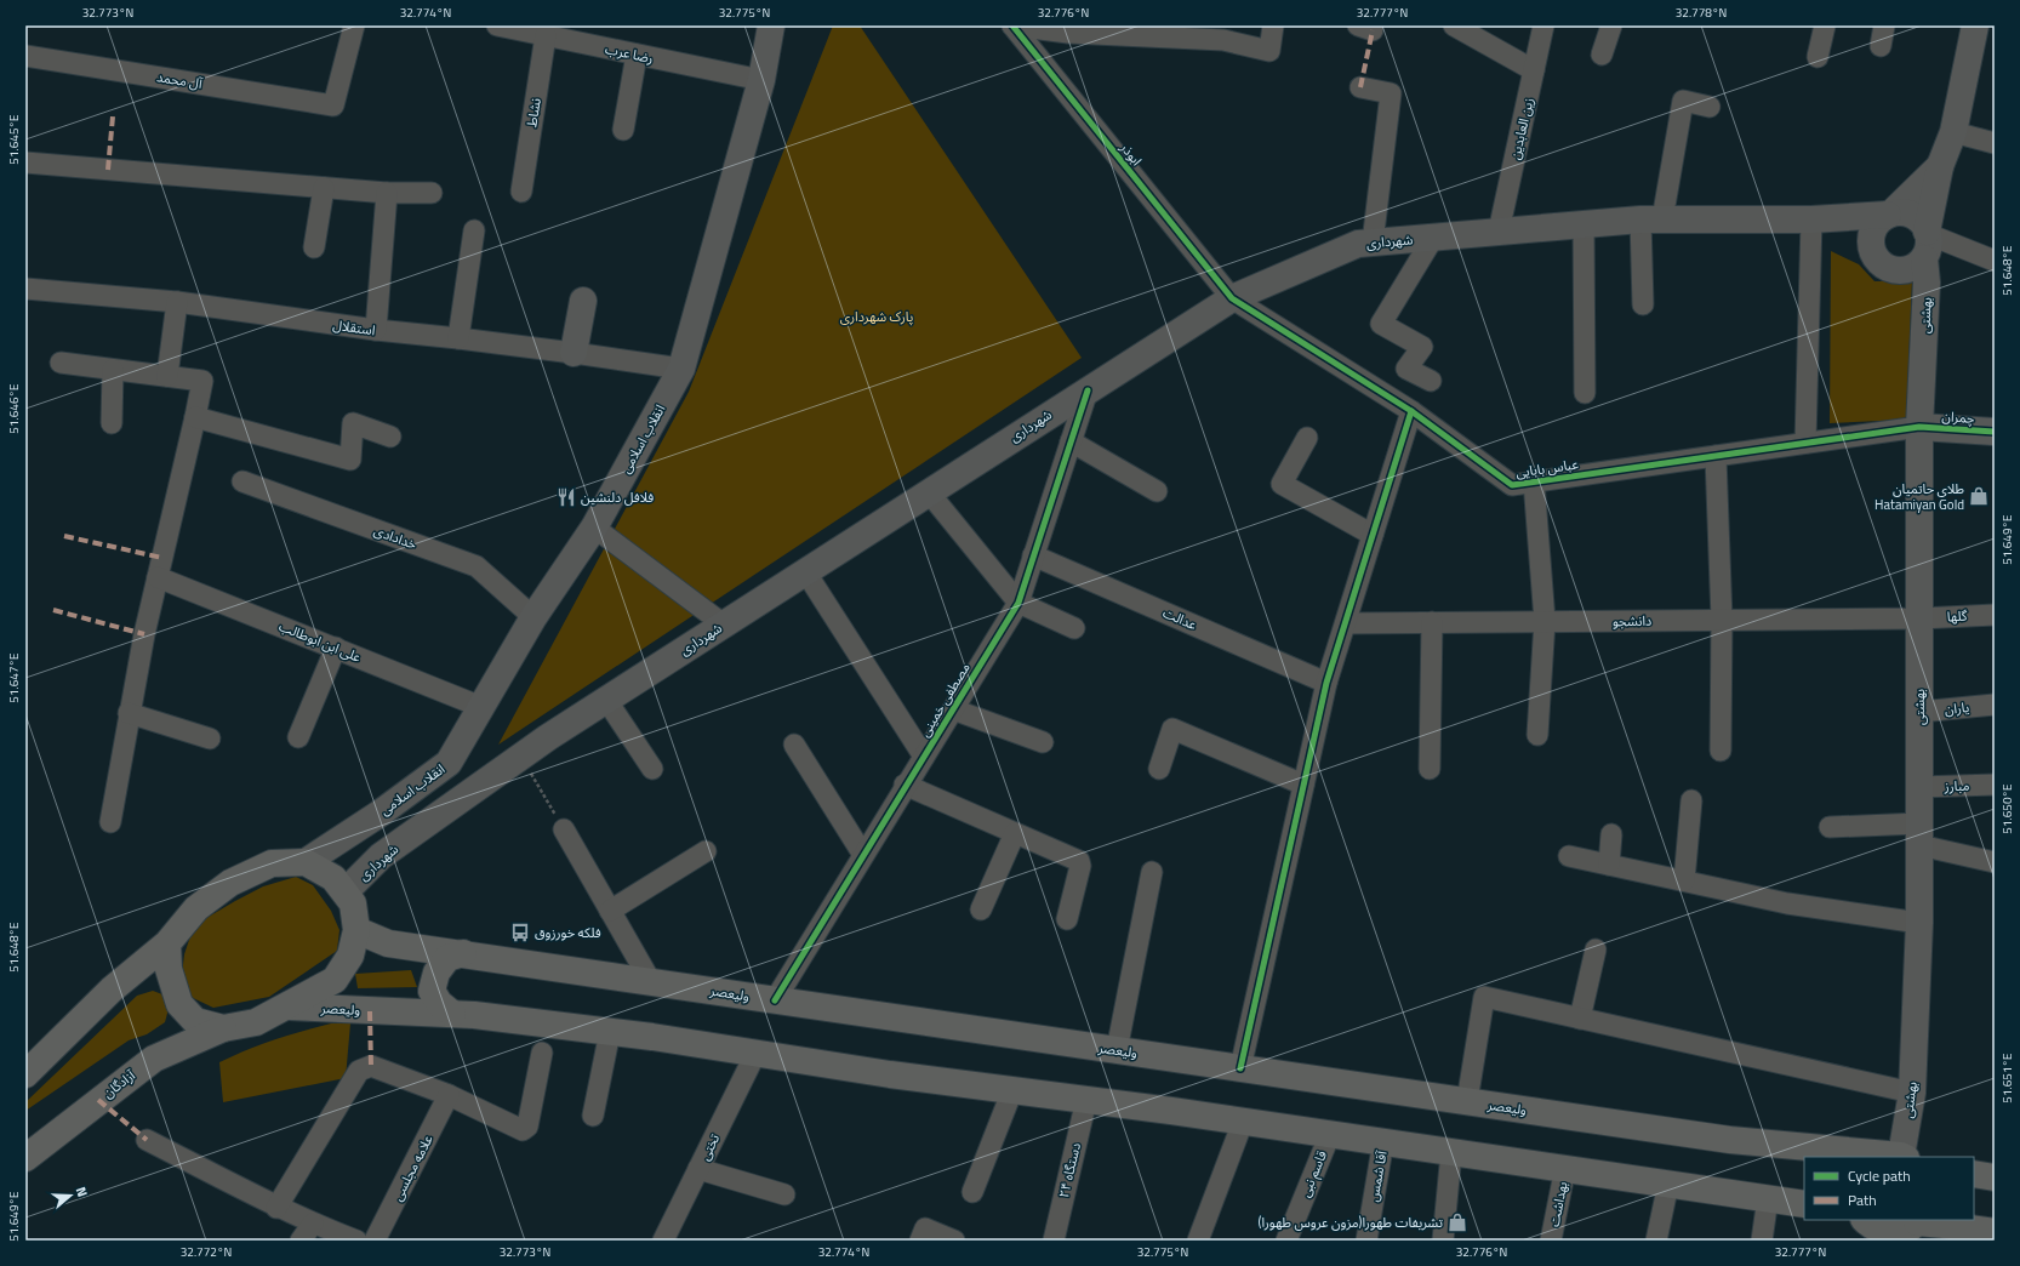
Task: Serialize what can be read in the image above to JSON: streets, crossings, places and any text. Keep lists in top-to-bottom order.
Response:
{
  "streets": {
    "main road": [
      "شهرداری",
      "بهشتی",
      "چمران",
      "انقلاب اسلامی",
      "ولیعصر",
      "آزادگان"
    ],
    "street": [
      "رضا عرب",
      "آل محمد",
      "نشاط",
      "زین العابدین",
      "ابوذر",
      "استقلال",
      "عباس بابایی",
      "خدادادی",
      "گلها",
      "عدالت",
      "دانشجو",
      "علی ابن ابوطالب",
      "مصطفی خمینی",
      "یاران",
      "مبارز",
      "تختی",
      "علامه مجلسی",
      "۲۴ دستگاه",
      "قاسم نبی",
      "آقا شمس",
      "بهداشت"
    ]
  },
  "crossings": [
    ["رضا عرب", "نشاط"],
    ["رضا عرب", "انقلاب اسلامی"],
    ["زین العابدین", "شهرداری"],
    ["ابوذر", "شهرداری"],
    ["ابوذر", "عباس بابایی"],
    ["شهرداری", "بهشتی"],
    ["شهرداری", "عباس بابایی"],
    ["شهرداری", "مصطفی خمینی"],
    ["بهشتی", "چمران"],
    ["بهشتی", "عباس بابایی"],
    ["بهشتی", "گلها"],
    ["بهشتی", "دانشجو"],
    ["بهشتی", "یاران"],
    ["بهشتی", "مبارز"],
    ["بهشتی", "ولیعصر"],
    ["استقلال", "انقلاب اسلامی"],
    ["چمران", "عباس بابایی"],
    ["انقلاب اسلامی", "خدادادی"],
    ["انقلاب اسلامی", "علی ابن ابوطالب"],
    ["گلها", "دانشجو"],
    ["عدالت", "مصطفی خمینی"],
    ["مصطفی خمینی", "ولیعصر"],
    ["ولیعصر", "تختی"],
    ["ولیعصر", "۲۴ دستگاه"],
    ["ولیعصر", "قاسم نبی"],
    ["ولیعصر", "آقا شمس"],
    ["ولیعصر", "بهداشت"]
  ],
  "parks": ["پارک شهرداری"],
  "places": {
    "shop": ["طلای حاتمیان Hatamiyan Gold", "تشریفات طهورا(مزون عروس طهورا)"],
    "restaurant": ["فلافل دلنشین"],
    "bus stop": ["فلکه خورزوق"]
  },
  "legend": ["Cycle path", "Path"],
  "north": "right",
  "coordinates": [
    "32.773°N",
    "32.774°N",
    "32.775°N",
    "32.776°N",
    "32.777°N",
    "32.778°N",
    "51.645°E",
    "51.648°E",
    "51.646°E",
    "51.649°E",
    "51.647°E",
    "51.650°E",
    "51.651°E",
    "32.772°N"
  ]
}
